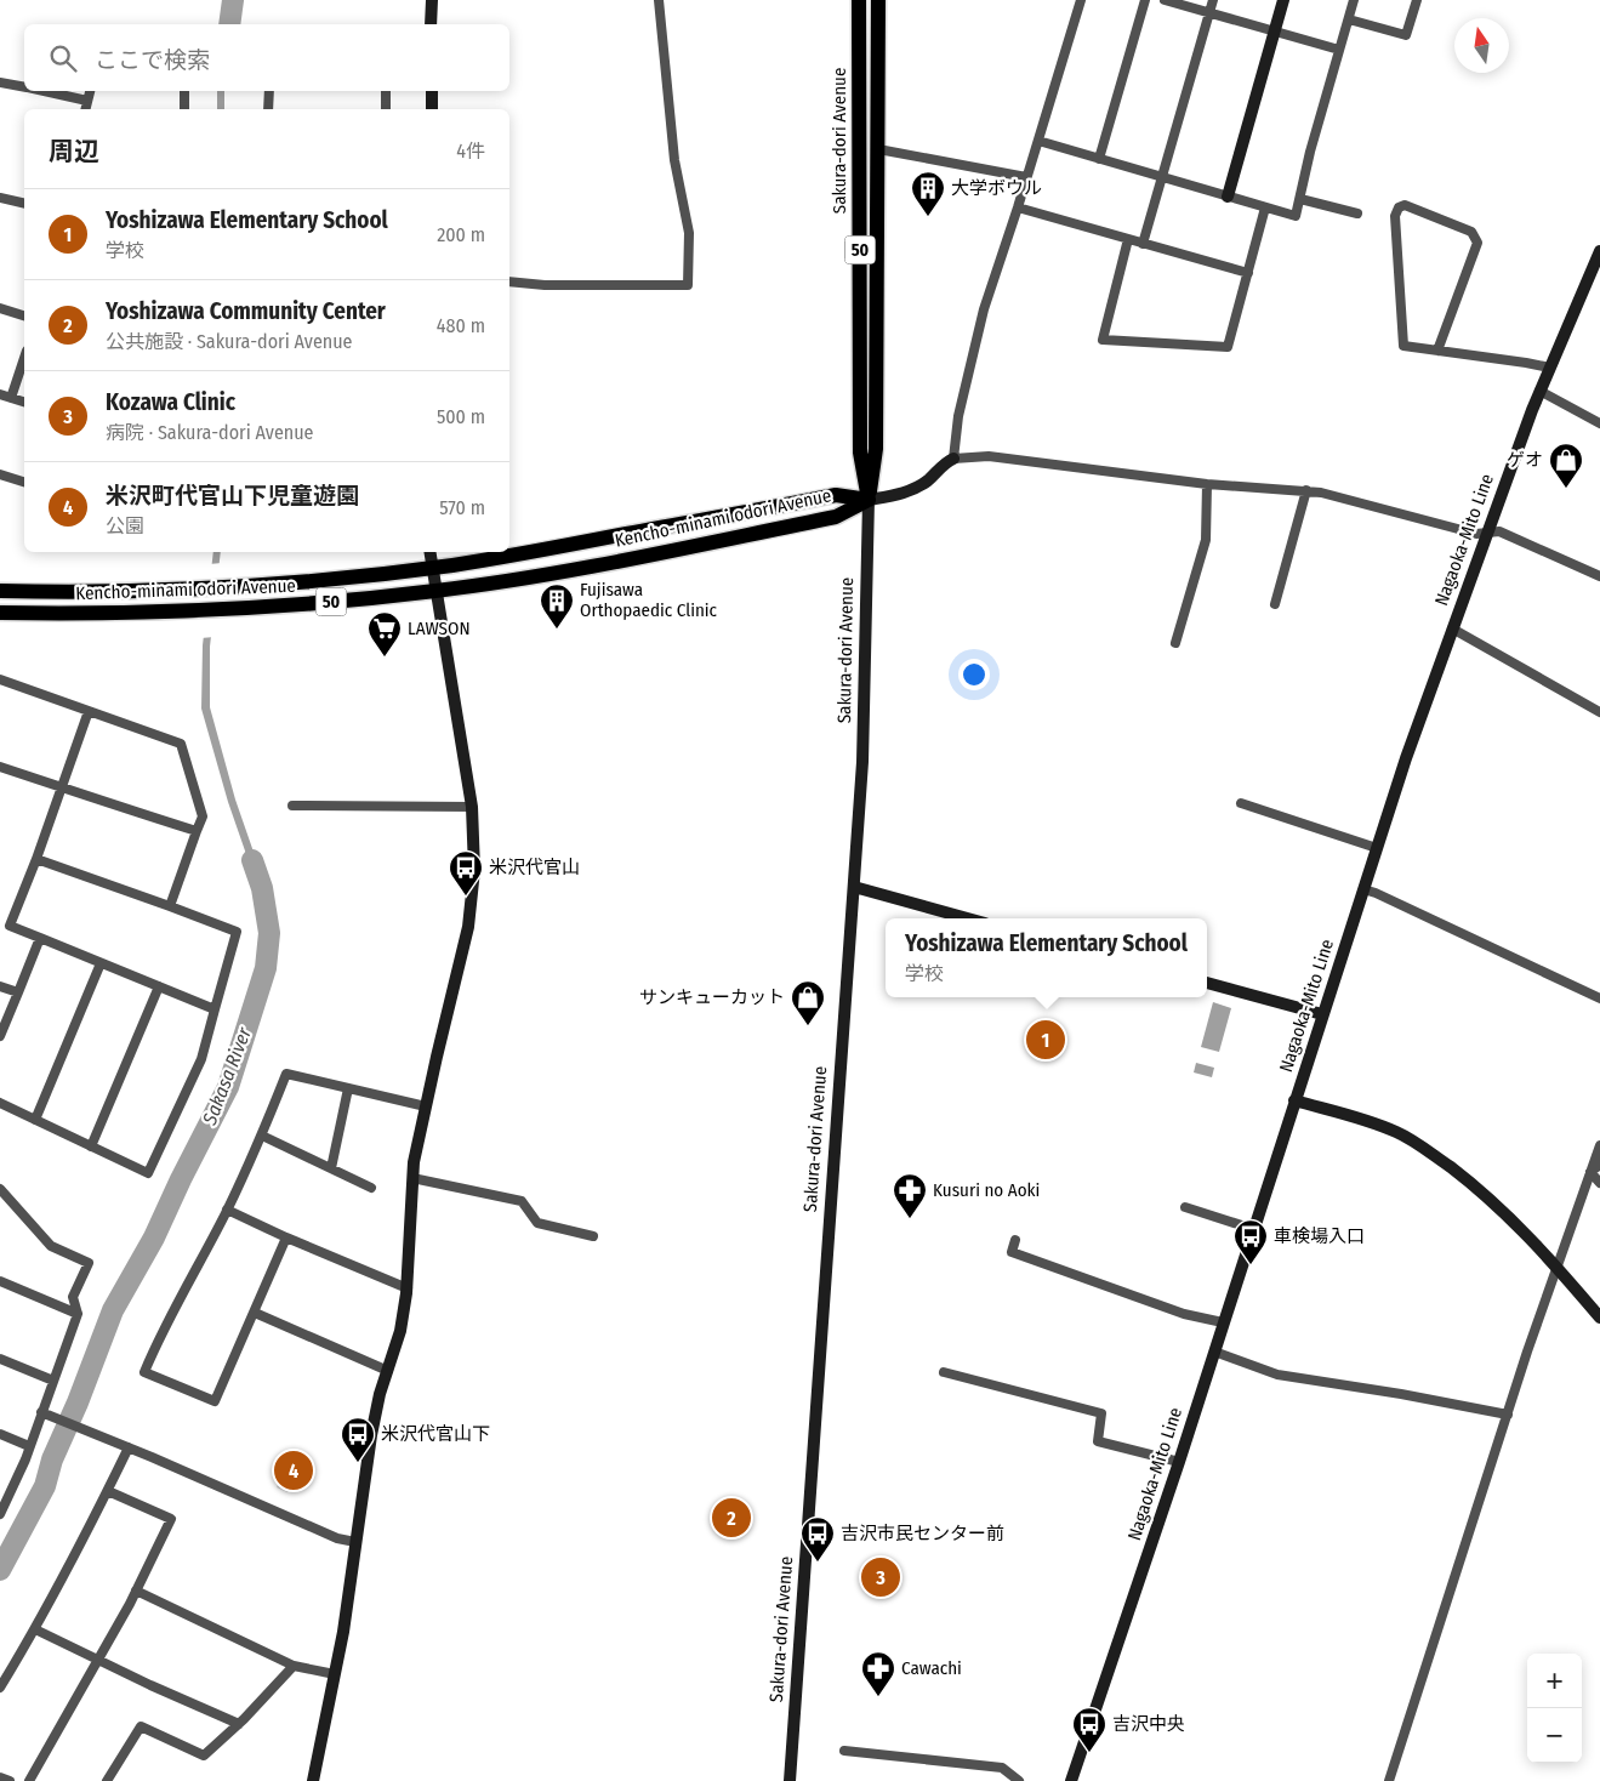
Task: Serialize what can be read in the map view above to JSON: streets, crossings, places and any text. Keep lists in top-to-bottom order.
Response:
{
  "streets": {
    "main road": ["Sakura-dori Avenue", "50", "Kencho-minami odori Avenue"],
    "street": ["Nagaoka-Mito Line"]
  },
  "crossings": [
    ["Sakura-dori Avenue", "Kencho-minami odori Avenue"]
  ],
  "water": ["Sakasa River"],
  "places": {
    "building": ["大学ボウル", "Fujisawa Orthopaedic Clinic"],
    "shop": ["ゲオ", "サンキューカット"],
    "supermarket": ["LAWSON"],
    "bus stop": [
      "米沢代官山",
      "車検場入口",
      "米沢代官山下",
      "吉沢市民センター前",
      "吉沢中央"
    ],
    "pharmacy": ["Kusuri no Aoki", "Cawachi"]
  },
  "north": "top",
  "page": {
    "search": "ここで検索",
    "heading": ["周辺", "4件"],
    "list": [
      {
        "mark": "1",
        "name": "Yoshizawa Elementary School",
        "note": "学校",
        "value": "200 m"
      },
      {
        "mark": "2",
        "name": "Yoshizawa Community Center",
        "note": "公共施設 · Sakura-dori Avenue",
        "value": "480 m"
      },
      {
        "mark": "3",
        "name": "Kozawa Clinic",
        "note": "病院 · Sakura-dori Avenue",
        "value": "500 m"
      },
      {
        "mark": "4",
        "name": "米沢町代官山下児童遊園",
        "note": "公園",
        "value": "570 m"
      }
    ],
    "popup": ["Yoshizawa Elementary School", "学校"],
    "pins": [
      "1",
      "4",
      "2",
      "3"
    ],
    "map_buttons": ["+", "−"]
  }
}
